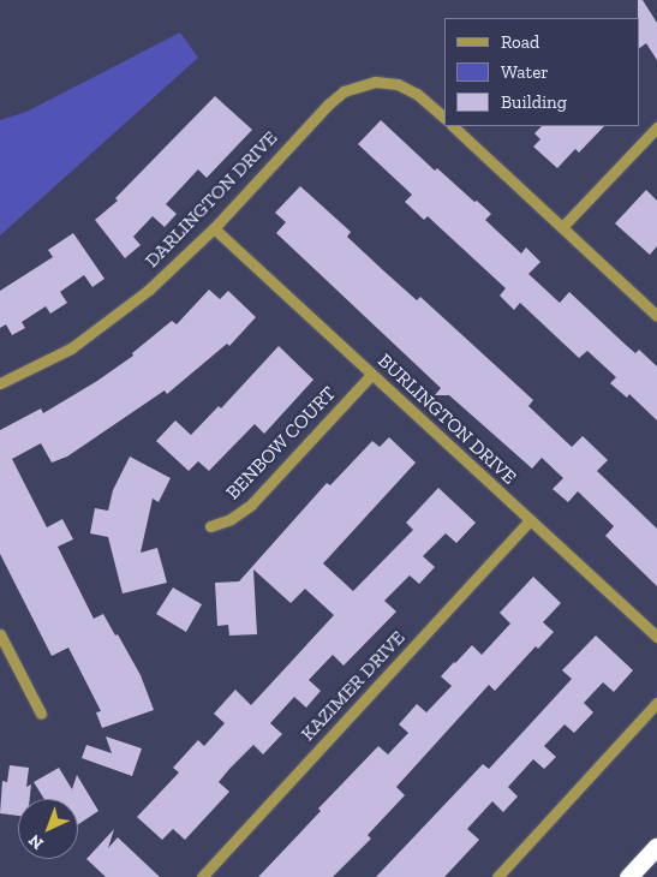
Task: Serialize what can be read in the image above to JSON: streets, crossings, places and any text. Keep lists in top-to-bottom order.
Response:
{
  "streets": {
    "street": [
      "DARLINGTON DRIVE",
      "BURLINGTON DRIVE",
      "BENBOW COURT",
      "KAZIMER DRIVE"
    ]
  },
  "crossings": [
    ["DARLINGTON DRIVE", "BURLINGTON DRIVE"],
    ["BURLINGTON DRIVE", "BENBOW COURT"],
    ["BURLINGTON DRIVE", "KAZIMER DRIVE"]
  ],
  "legend": ["Road", "Water", "Building"],
  "north": "bottom left"
}
